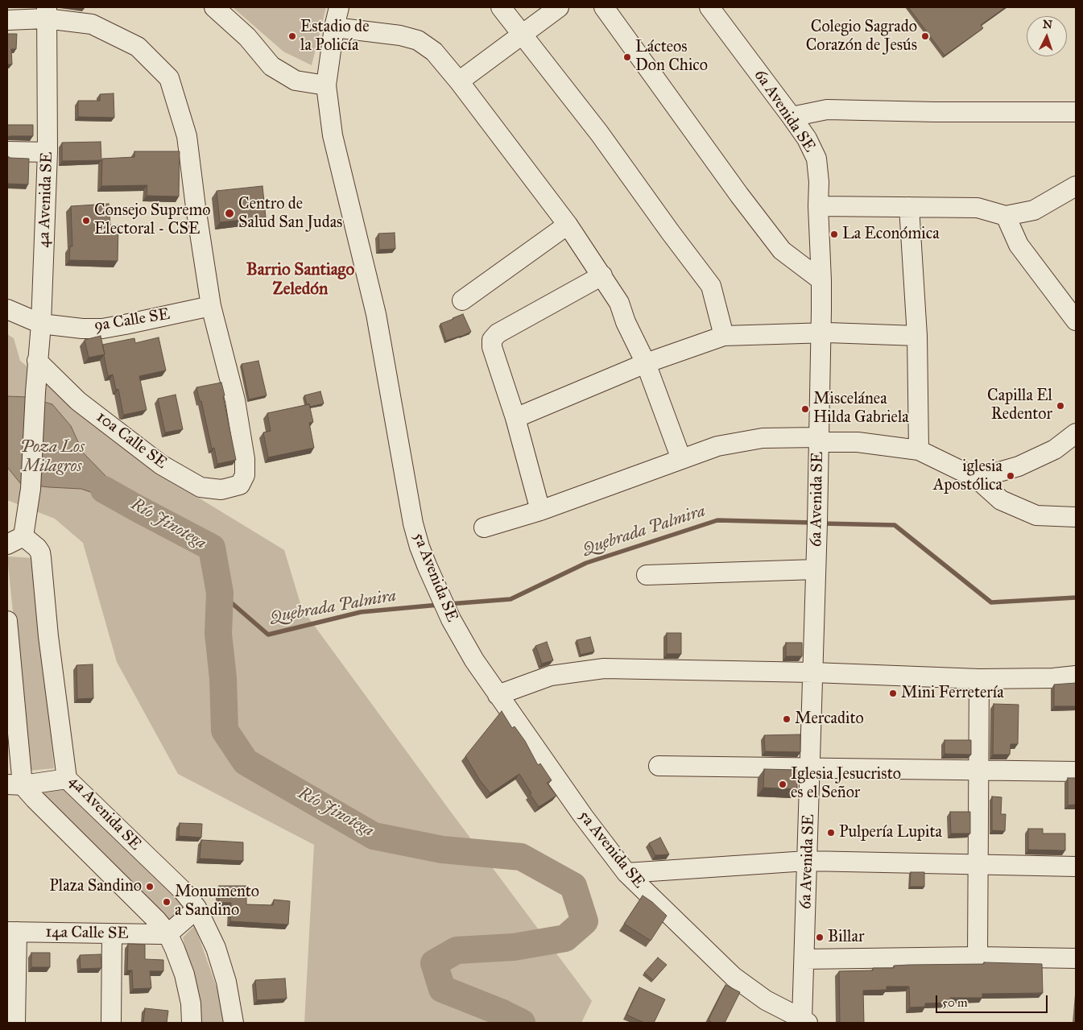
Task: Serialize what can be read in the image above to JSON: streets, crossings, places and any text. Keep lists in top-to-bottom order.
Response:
{
  "streets": {
    "street": [
      "6a Avenida SE",
      "4a Avenida SE",
      "9a Calle SE",
      "10a Calle SE",
      "5a Avenida SE",
      "14a Calle SE"
    ]
  },
  "crossings": [
    ["6a Avenida SE", "5a Avenida SE"],
    ["4a Avenida SE", "9a Calle SE"],
    ["4a Avenida SE", "10a Calle SE"],
    ["9a Calle SE", "10a Calle SE"]
  ],
  "districts": ["Barrio Santiago Zeledón"],
  "water": ["Poza Los Milagros", "Río Jinotega", "Quebrada Palmira"],
  "places": [
    "Estadio de la Policía",
    "Colegio Sagrado Corazón de Jesús",
    "Lácteos Don Chico",
    "Centro de Salud San Judas",
    "Consejo Supremo Electoral - CSE",
    "La Económica",
    "Capilla El Redentor",
    "Miscelánea Hilda Gabriela",
    "iglesia Apostólica",
    "Mini Ferretería",
    "Mercadito",
    "Iglesia Jesucristo es el Señor",
    "Pulpería Lupita",
    "Plaza Sandino",
    "Monumento a Sandino",
    "Billar"
  ],
  "scale_bar": "50 m",
  "north": "top"
}
